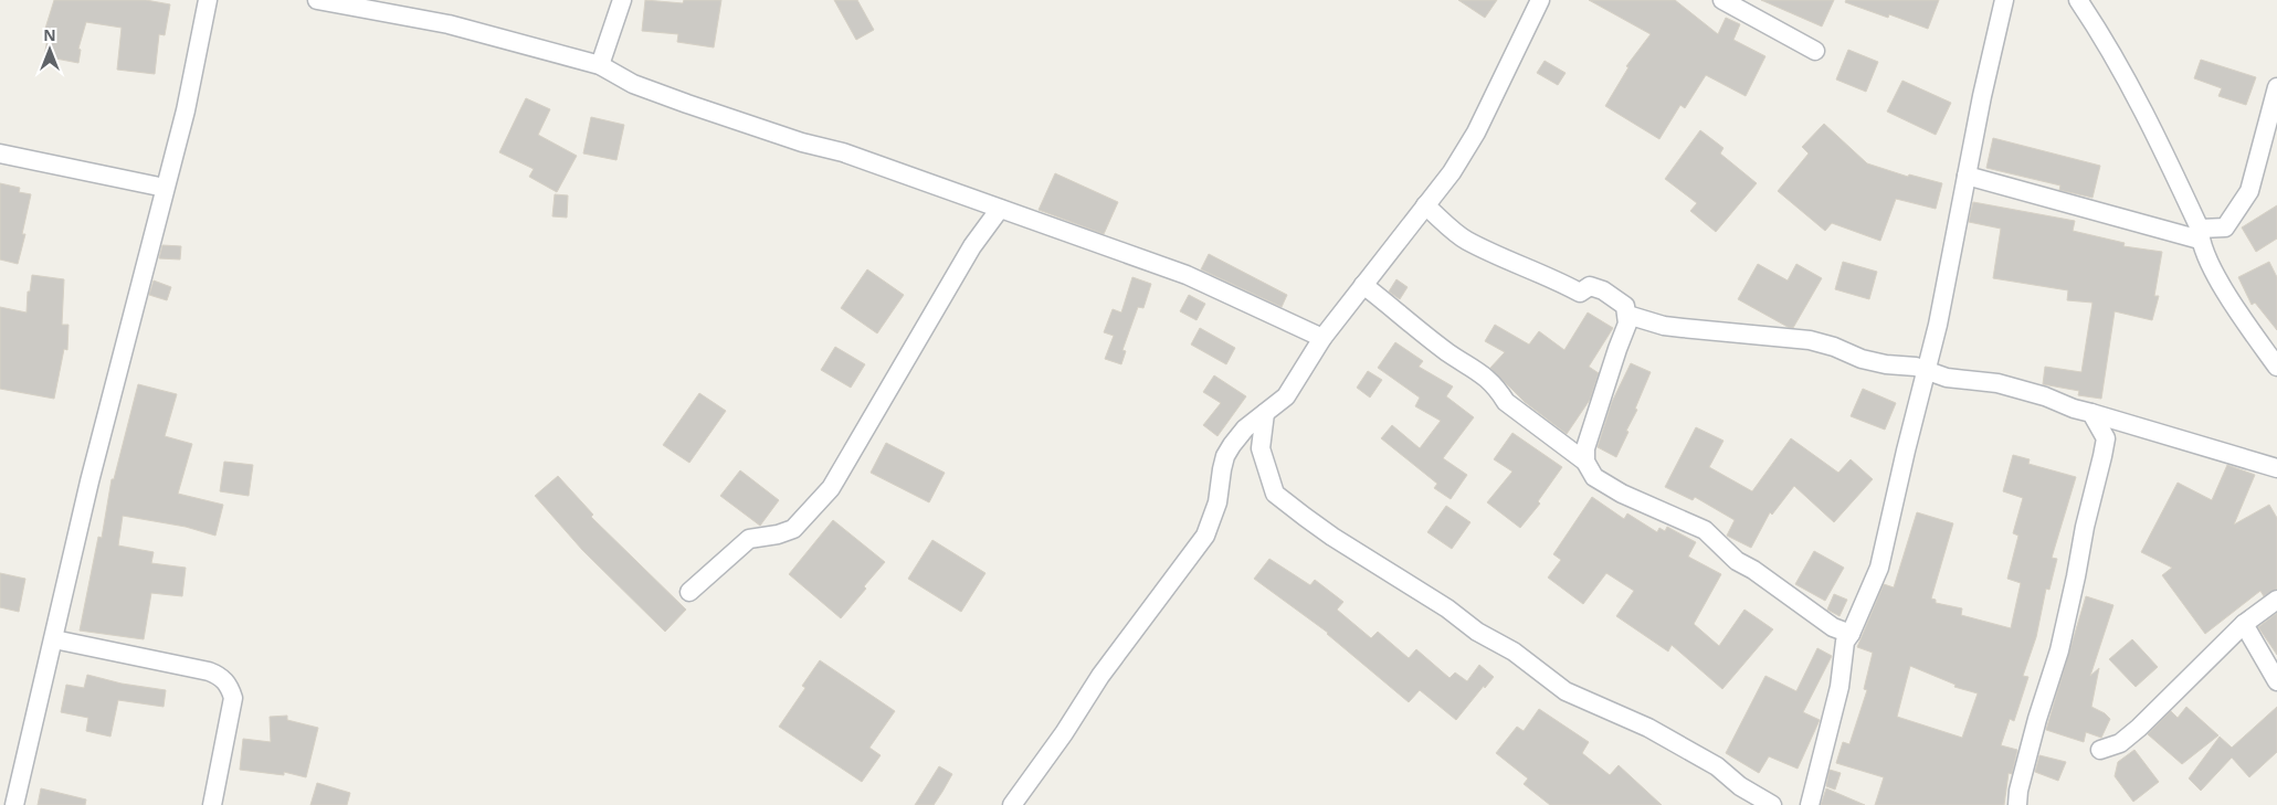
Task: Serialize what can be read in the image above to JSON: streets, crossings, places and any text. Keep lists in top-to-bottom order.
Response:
{
  "north": "top"
}
